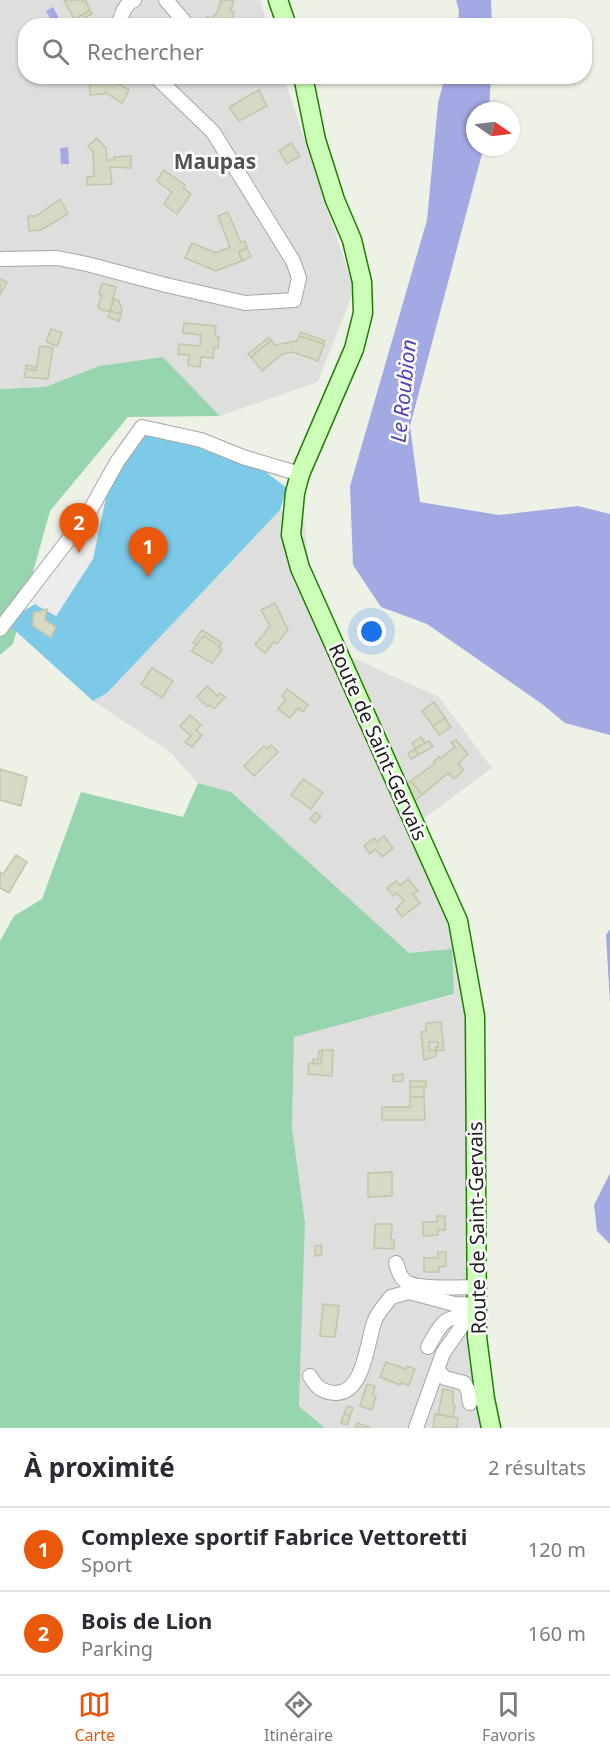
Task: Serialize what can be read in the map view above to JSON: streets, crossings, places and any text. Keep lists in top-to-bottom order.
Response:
{
  "streets": {
    "street": ["Route de Saint-Gervais"]
  },
  "districts": ["Maupas"],
  "water": ["Le Roubion"],
  "north": "right",
  "page": {
    "search": "Rechercher",
    "pins": ["2", "1"],
    "heading": ["À proximité", "2 résultats"],
    "list": [
      {
        "mark": "1",
        "name": "Complexe sportif Fabrice Vettoretti",
        "note": "Sport",
        "value": "120 m"
      },
      {
        "mark": "2",
        "name": "Bois de Lion",
        "note": "Parking",
        "value": "160 m"
      }
    ],
    "nav": ["Carte", "Itinéraire", "Favoris"]
  }
}
